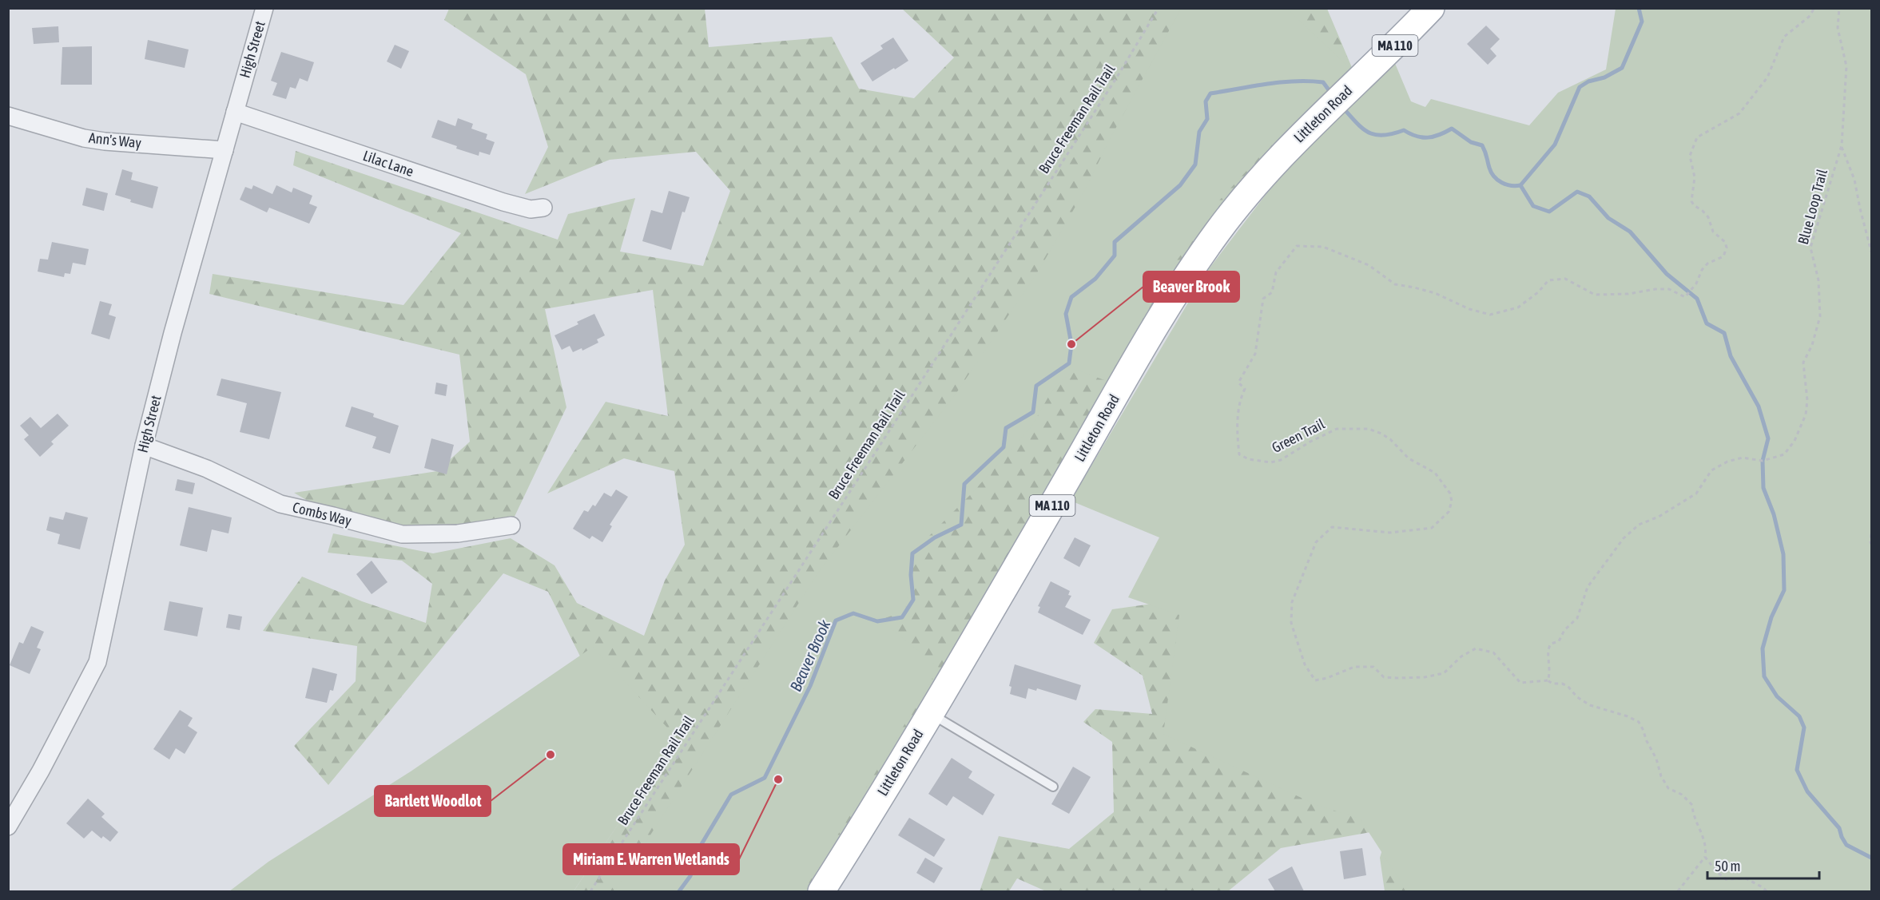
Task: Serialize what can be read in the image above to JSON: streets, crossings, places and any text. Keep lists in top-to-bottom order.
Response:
{
  "streets": {
    "main road": ["MA 110", "Littleton Road"],
    "street": [
      "High Street",
      "Ann's Way",
      "Lilac Lane",
      "Combs Way"
    ],
    "path": ["Bruce Freeman Rail Trail", "Blue Loop Trail", "Green Trail"]
  },
  "crossings": [
    ["High Street", "Ann's Way"],
    ["High Street", "Lilac Lane"],
    ["High Street", "Combs Way"],
    ["Blue Loop Trail", "Green Trail"]
  ],
  "water": ["Beaver Brook"],
  "places": ["Beaver Brook", "Bartlett Woodlot", "Miriam E. Warren Wetlands"],
  "scale_bar": "50 m"
}
